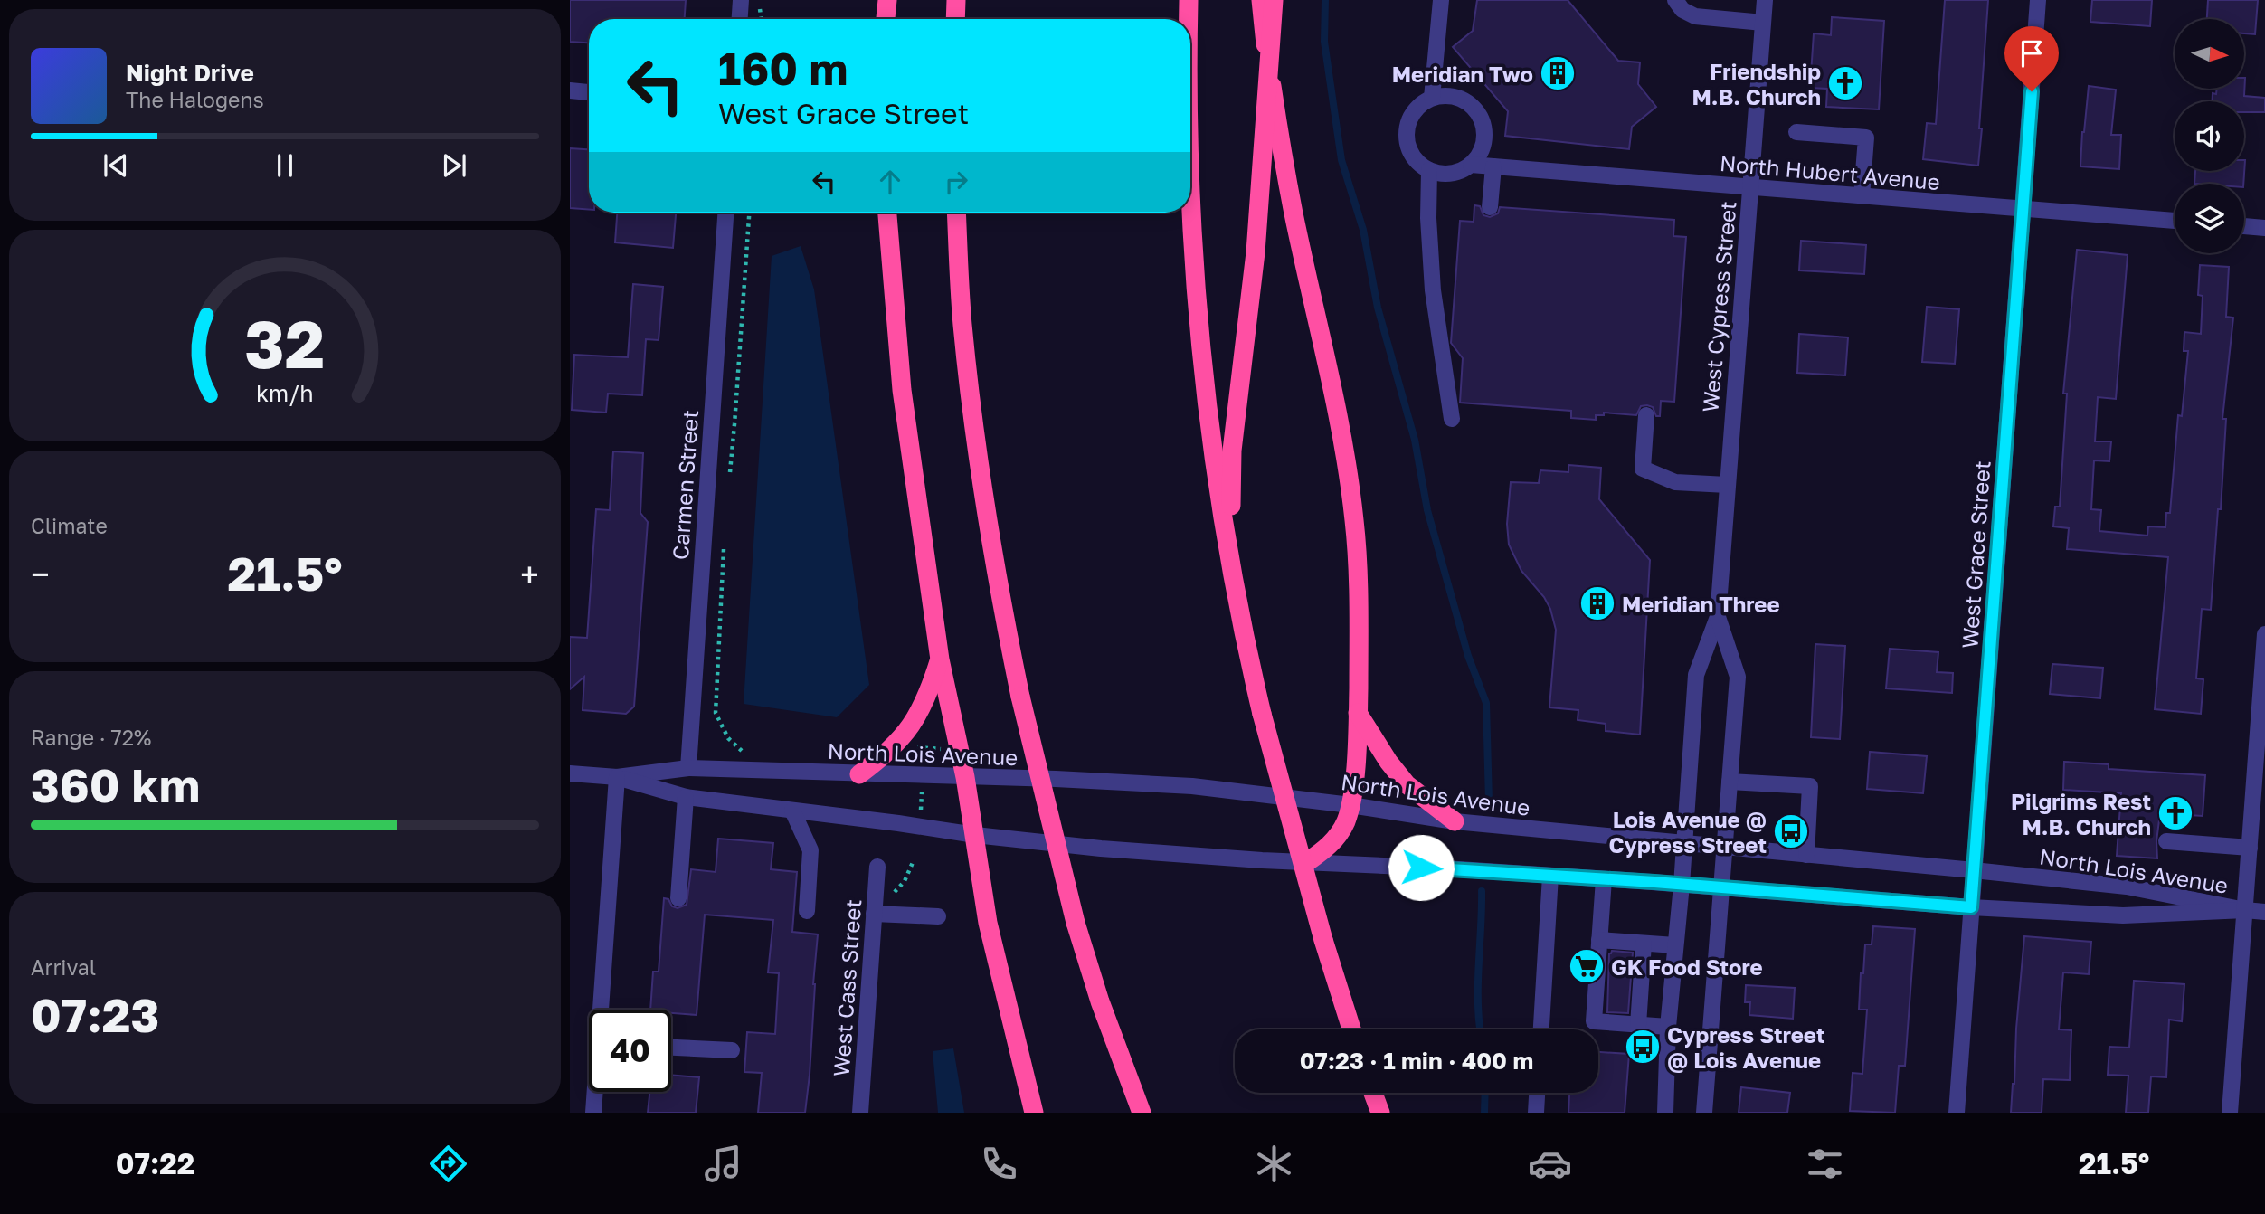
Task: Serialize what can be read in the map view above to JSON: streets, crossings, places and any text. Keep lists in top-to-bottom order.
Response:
{
  "streets": {
    "street": [
      "North Hubert Avenue",
      "West Cypress Street",
      "Carmen Street",
      "West Grace Street",
      "North Lois Avenue",
      "West Cass Street"
    ]
  },
  "crossings": [
    ["North Hubert Avenue", "West Cypress Street"],
    ["North Hubert Avenue", "West Grace Street"],
    ["West Cypress Street", "North Lois Avenue"],
    ["Carmen Street", "North Lois Avenue"],
    ["West Grace Street", "North Lois Avenue"]
  ],
  "places": {
    "building": ["Meridian Two", "Meridian Three"],
    "church": ["Friendship M.B. Church", "Pilgrims Rest M.B. Church"],
    "bus stop": ["Lois Avenue @ Cypress Street", "Cypress Street @ Lois Avenue"],
    "supermarket": ["GK Food Store"]
  },
  "north": "right",
  "page": {
    "turn": ["160 m", "West Grace Street"],
    "song": ["Night Drive", "The Halogens"],
    "tile": [
      "Climate",
      ["Range · 72%", "360 km"],
      ["Arrival", "07:23"]
    ],
    "heat": ["−", "21.5°", "+"],
    "limit": "40",
    "trip": "07:23 · 1 min · 400 m",
    "tabs": ["07:22", "21.5°"],
    "gauge": ["32", "km/h"]
  }
}
